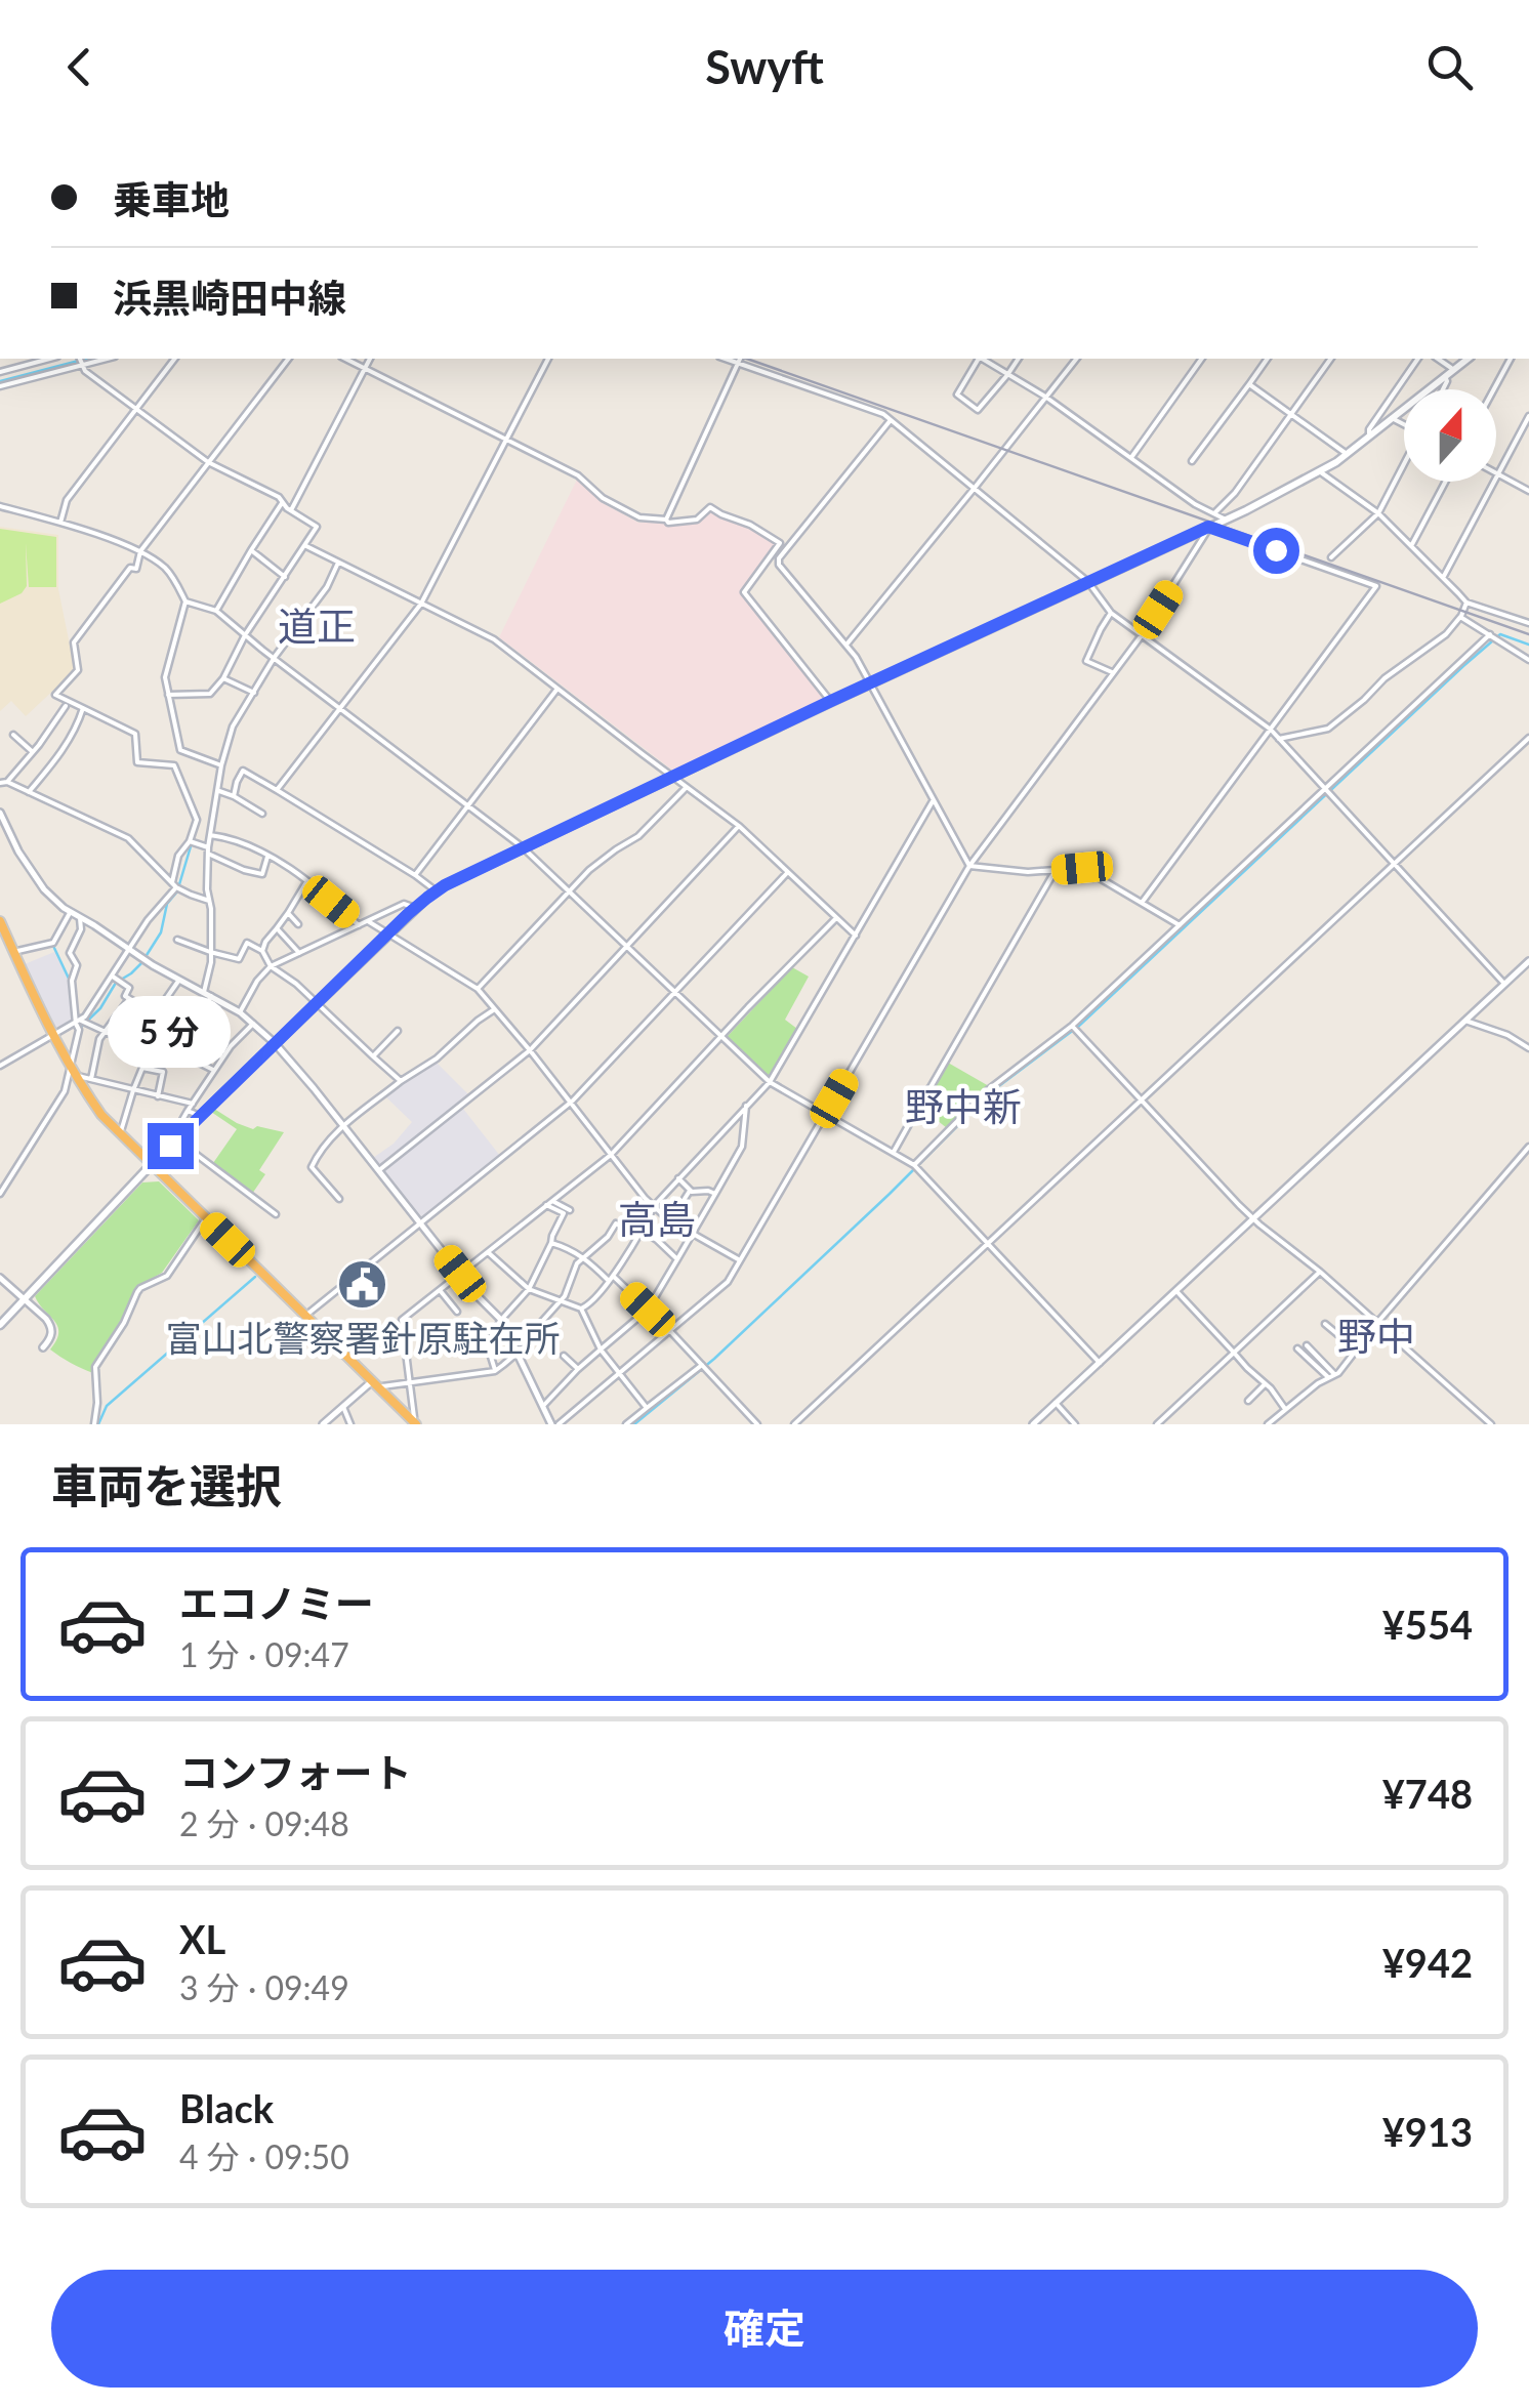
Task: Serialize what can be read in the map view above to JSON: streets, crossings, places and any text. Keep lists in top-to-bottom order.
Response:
{
  "districts": [
    "道正",
    "野中新",
    "高島",
    "野中"
  ],
  "places": {
    "public building": ["富山北警察署針原駐在所"]
  },
  "north": "top",
  "page": {
    "header": "Swyft",
    "banner": ["乗車地", "浜黒崎田中線"],
    "bubble": "5 分",
    "heading": "車両を選択",
    "list": [
      {
        "name": "エコノミー",
        "note": "1 分 · 09:47",
        "value": "¥554"
      },
      {
        "name": "コンフォート",
        "note": "2 分 · 09:48",
        "value": "¥748"
      },
      {
        "name": "XL",
        "note": "3 分 · 09:49",
        "value": "¥942"
      },
      {
        "name": "Black",
        "note": "4 分 · 09:50",
        "value": "¥913"
      }
    ],
    "buttons": "確定"
  }
}
